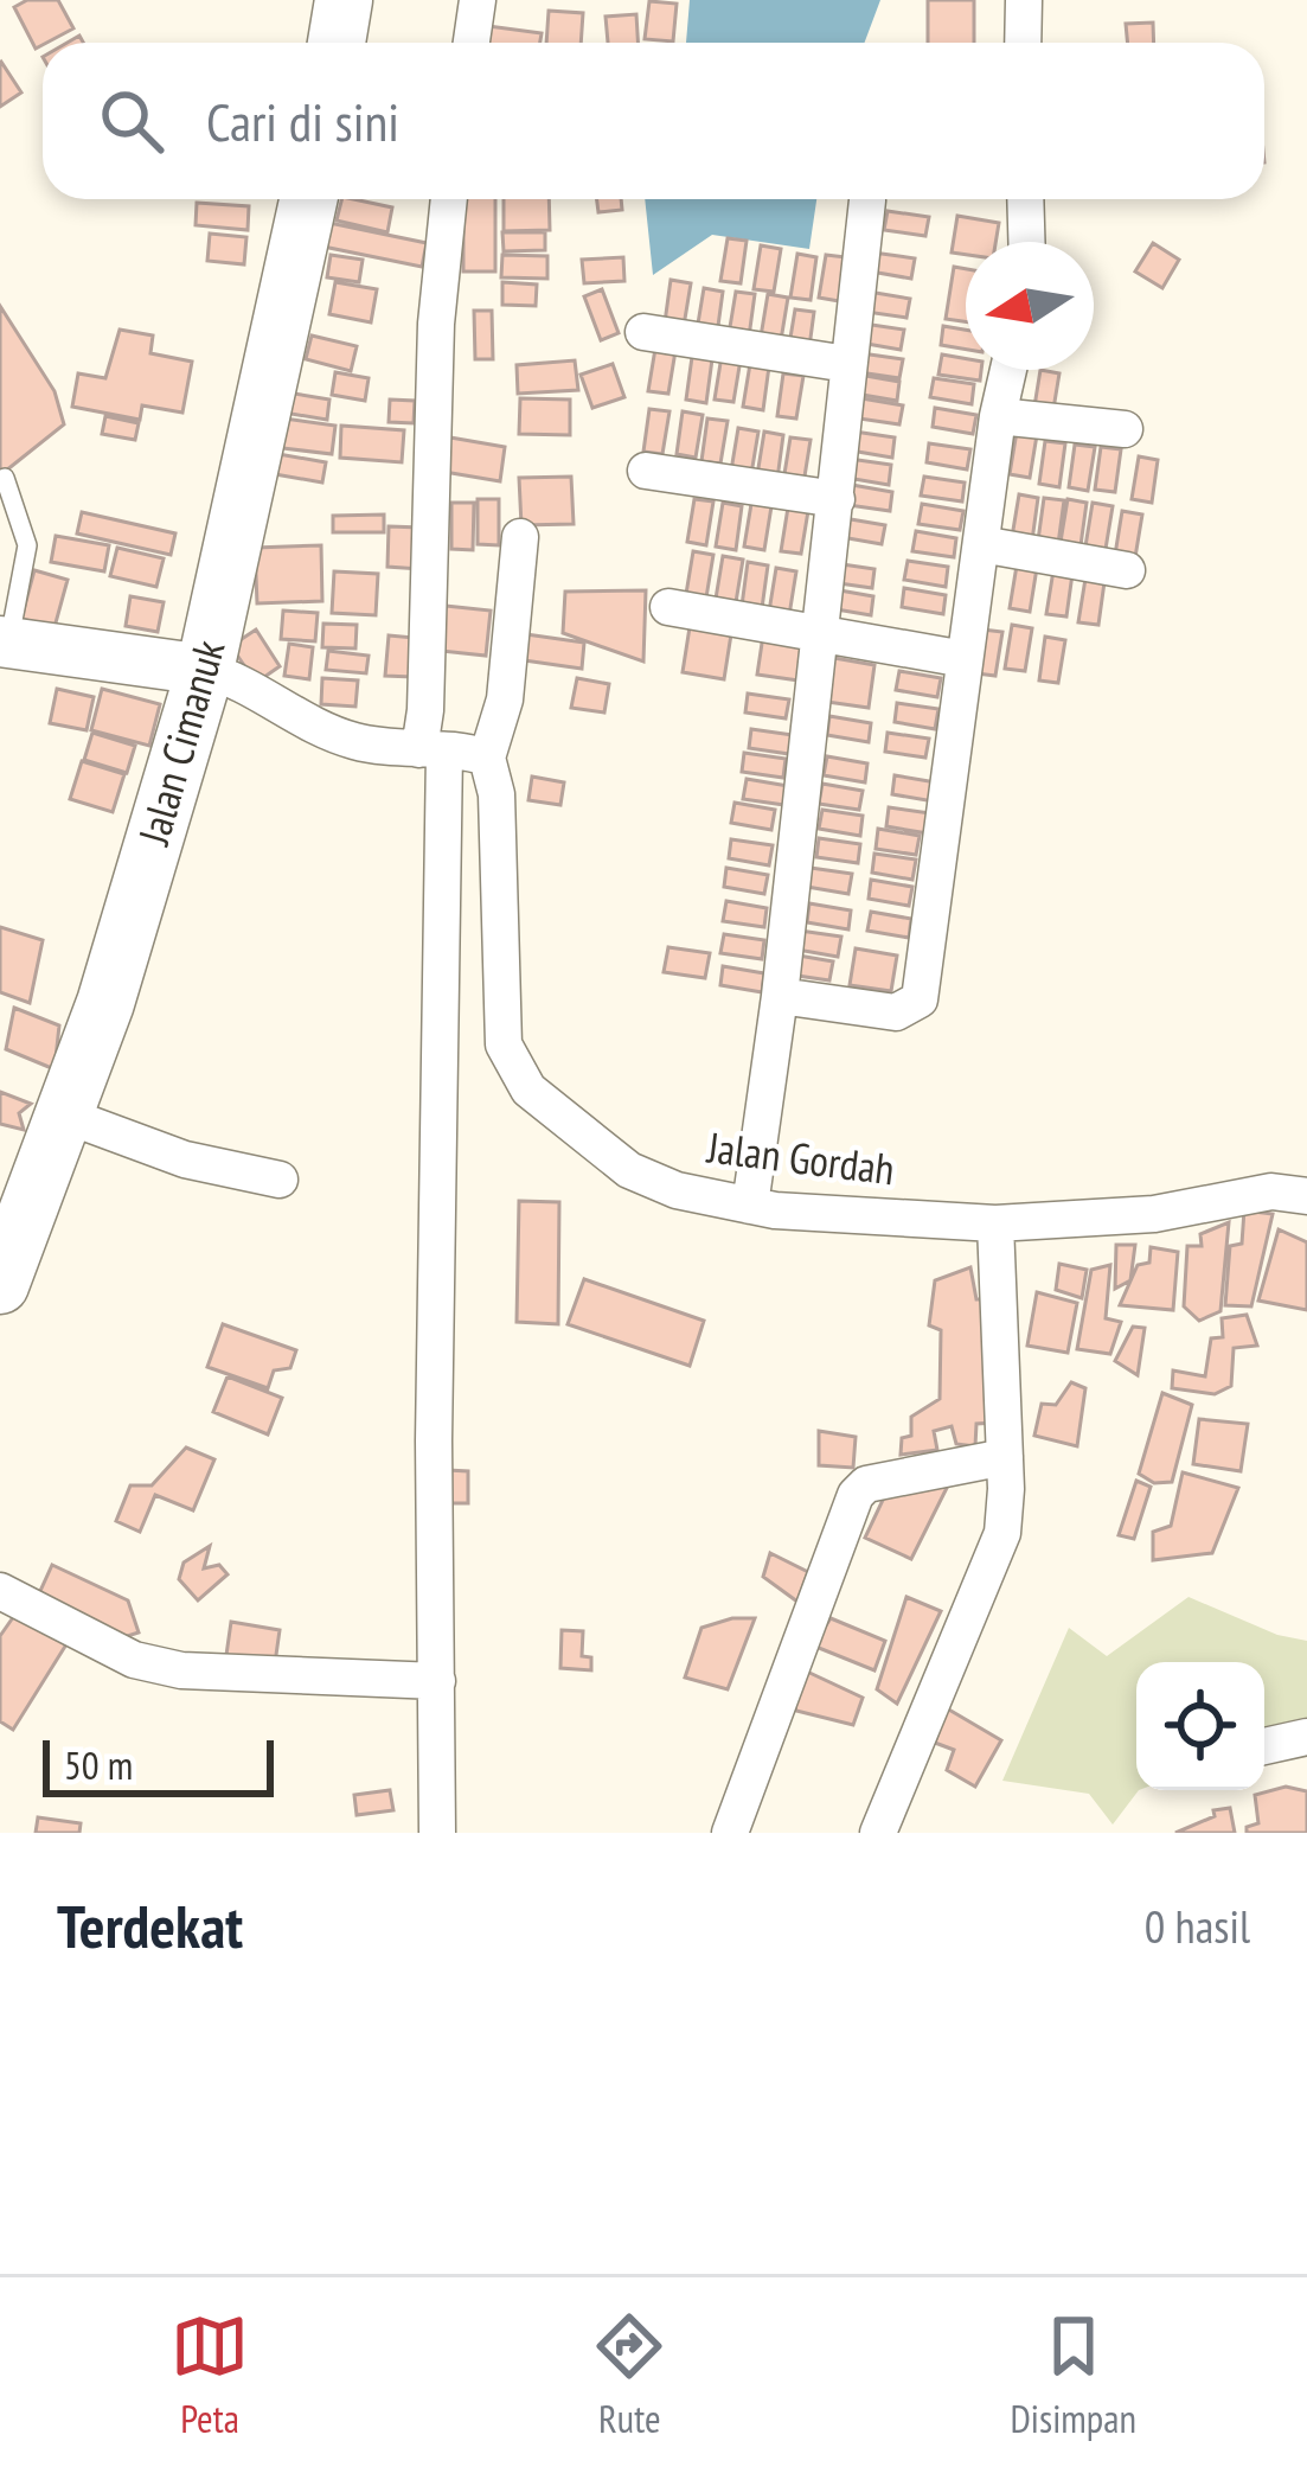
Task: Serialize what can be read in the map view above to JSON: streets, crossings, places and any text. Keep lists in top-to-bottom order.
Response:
{
  "streets": {
    "main road": ["Jalan Cimanuk"],
    "street": ["Jalan Gordah"]
  },
  "scale_bar": "50 m",
  "north": "left",
  "page": {
    "search": "Cari di sini",
    "scale": "50 m",
    "heading": ["Terdekat", "0 hasil"],
    "nav": ["Peta", "Rute", "Disimpan"]
  }
}
